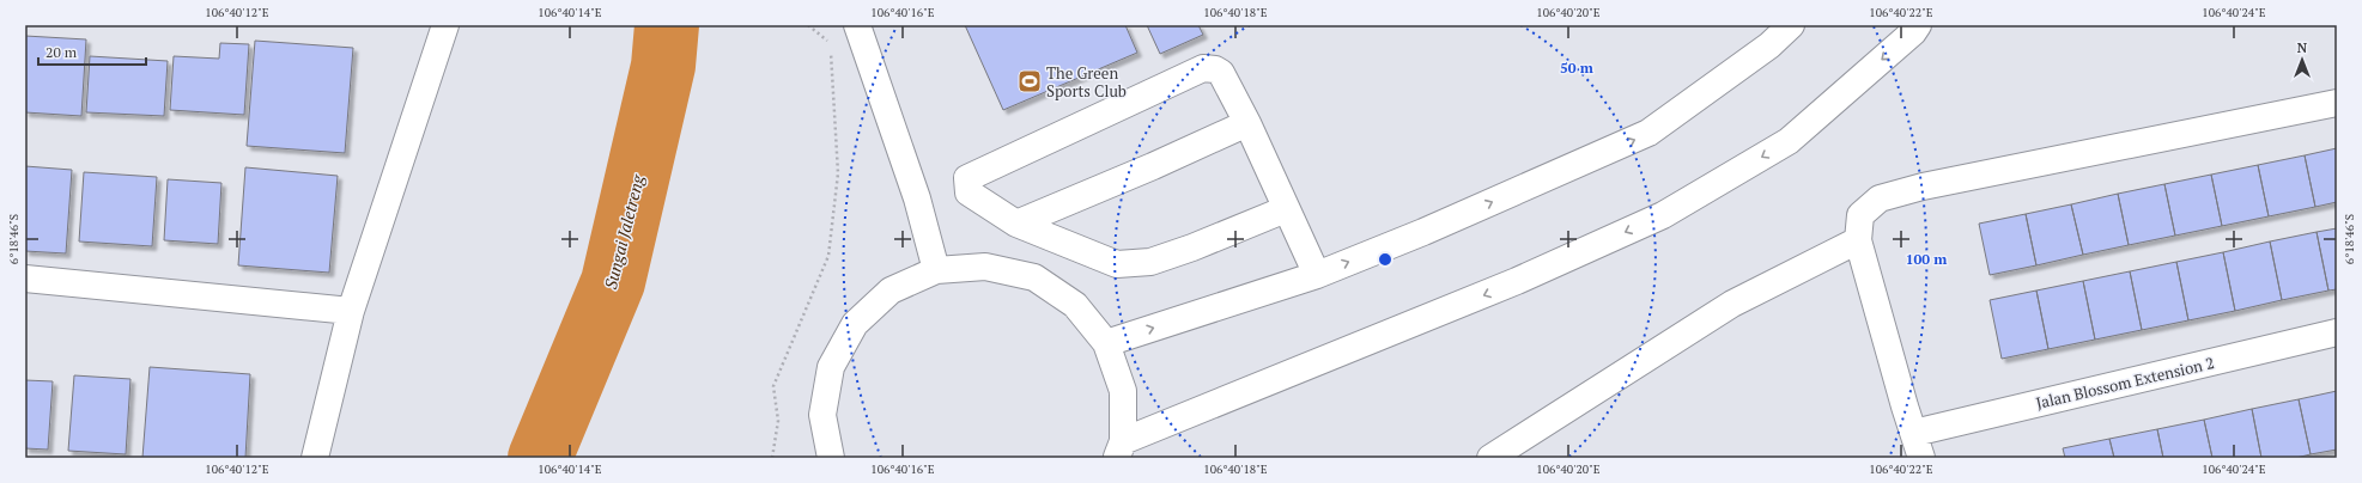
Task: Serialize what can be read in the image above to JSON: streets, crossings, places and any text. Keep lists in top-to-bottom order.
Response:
{
  "streets": {
    "street": ["Jalan Blossom Extension 2"]
  },
  "water": ["Sungai Jaletreng"],
  "places": {
    "sports": ["The Green Sports Club"]
  },
  "scale_bar": "20 m",
  "north": "top",
  "coordinates": [
    "106°40'12\"E",
    "106°40'14\"E",
    "106°40'16\"E",
    "106°40'18\"E",
    "106°40'20\"E",
    "106°40'22\"E",
    "106°40'24\"E",
    "6°18'46\"S"
  ],
  "rings": ["50 m", "100 m"]
}
